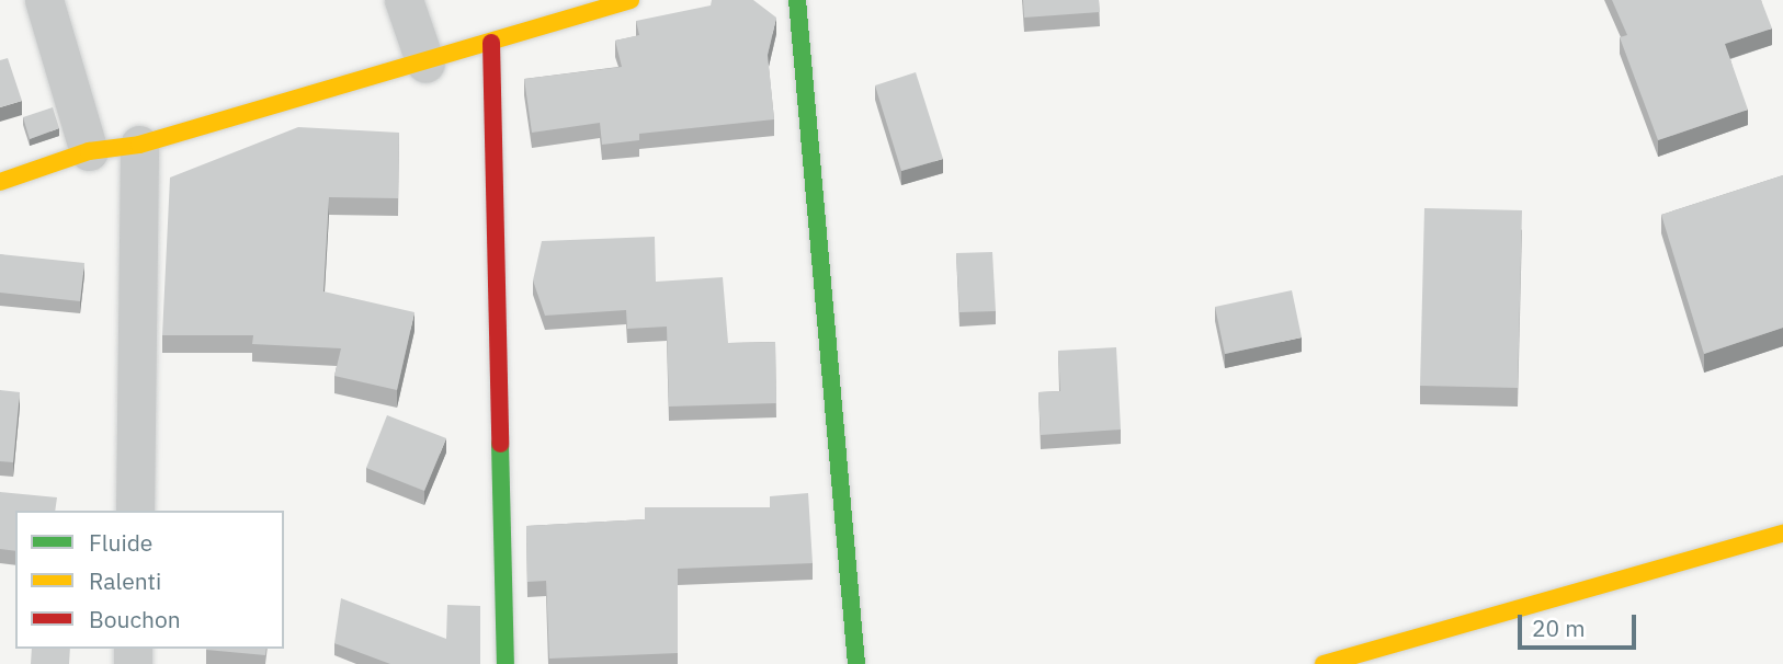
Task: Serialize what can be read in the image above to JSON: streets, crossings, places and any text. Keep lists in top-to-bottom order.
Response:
{
  "legend": ["Fluide", "Ralenti", "Bouchon"],
  "scale_bar": "20 m"
}
